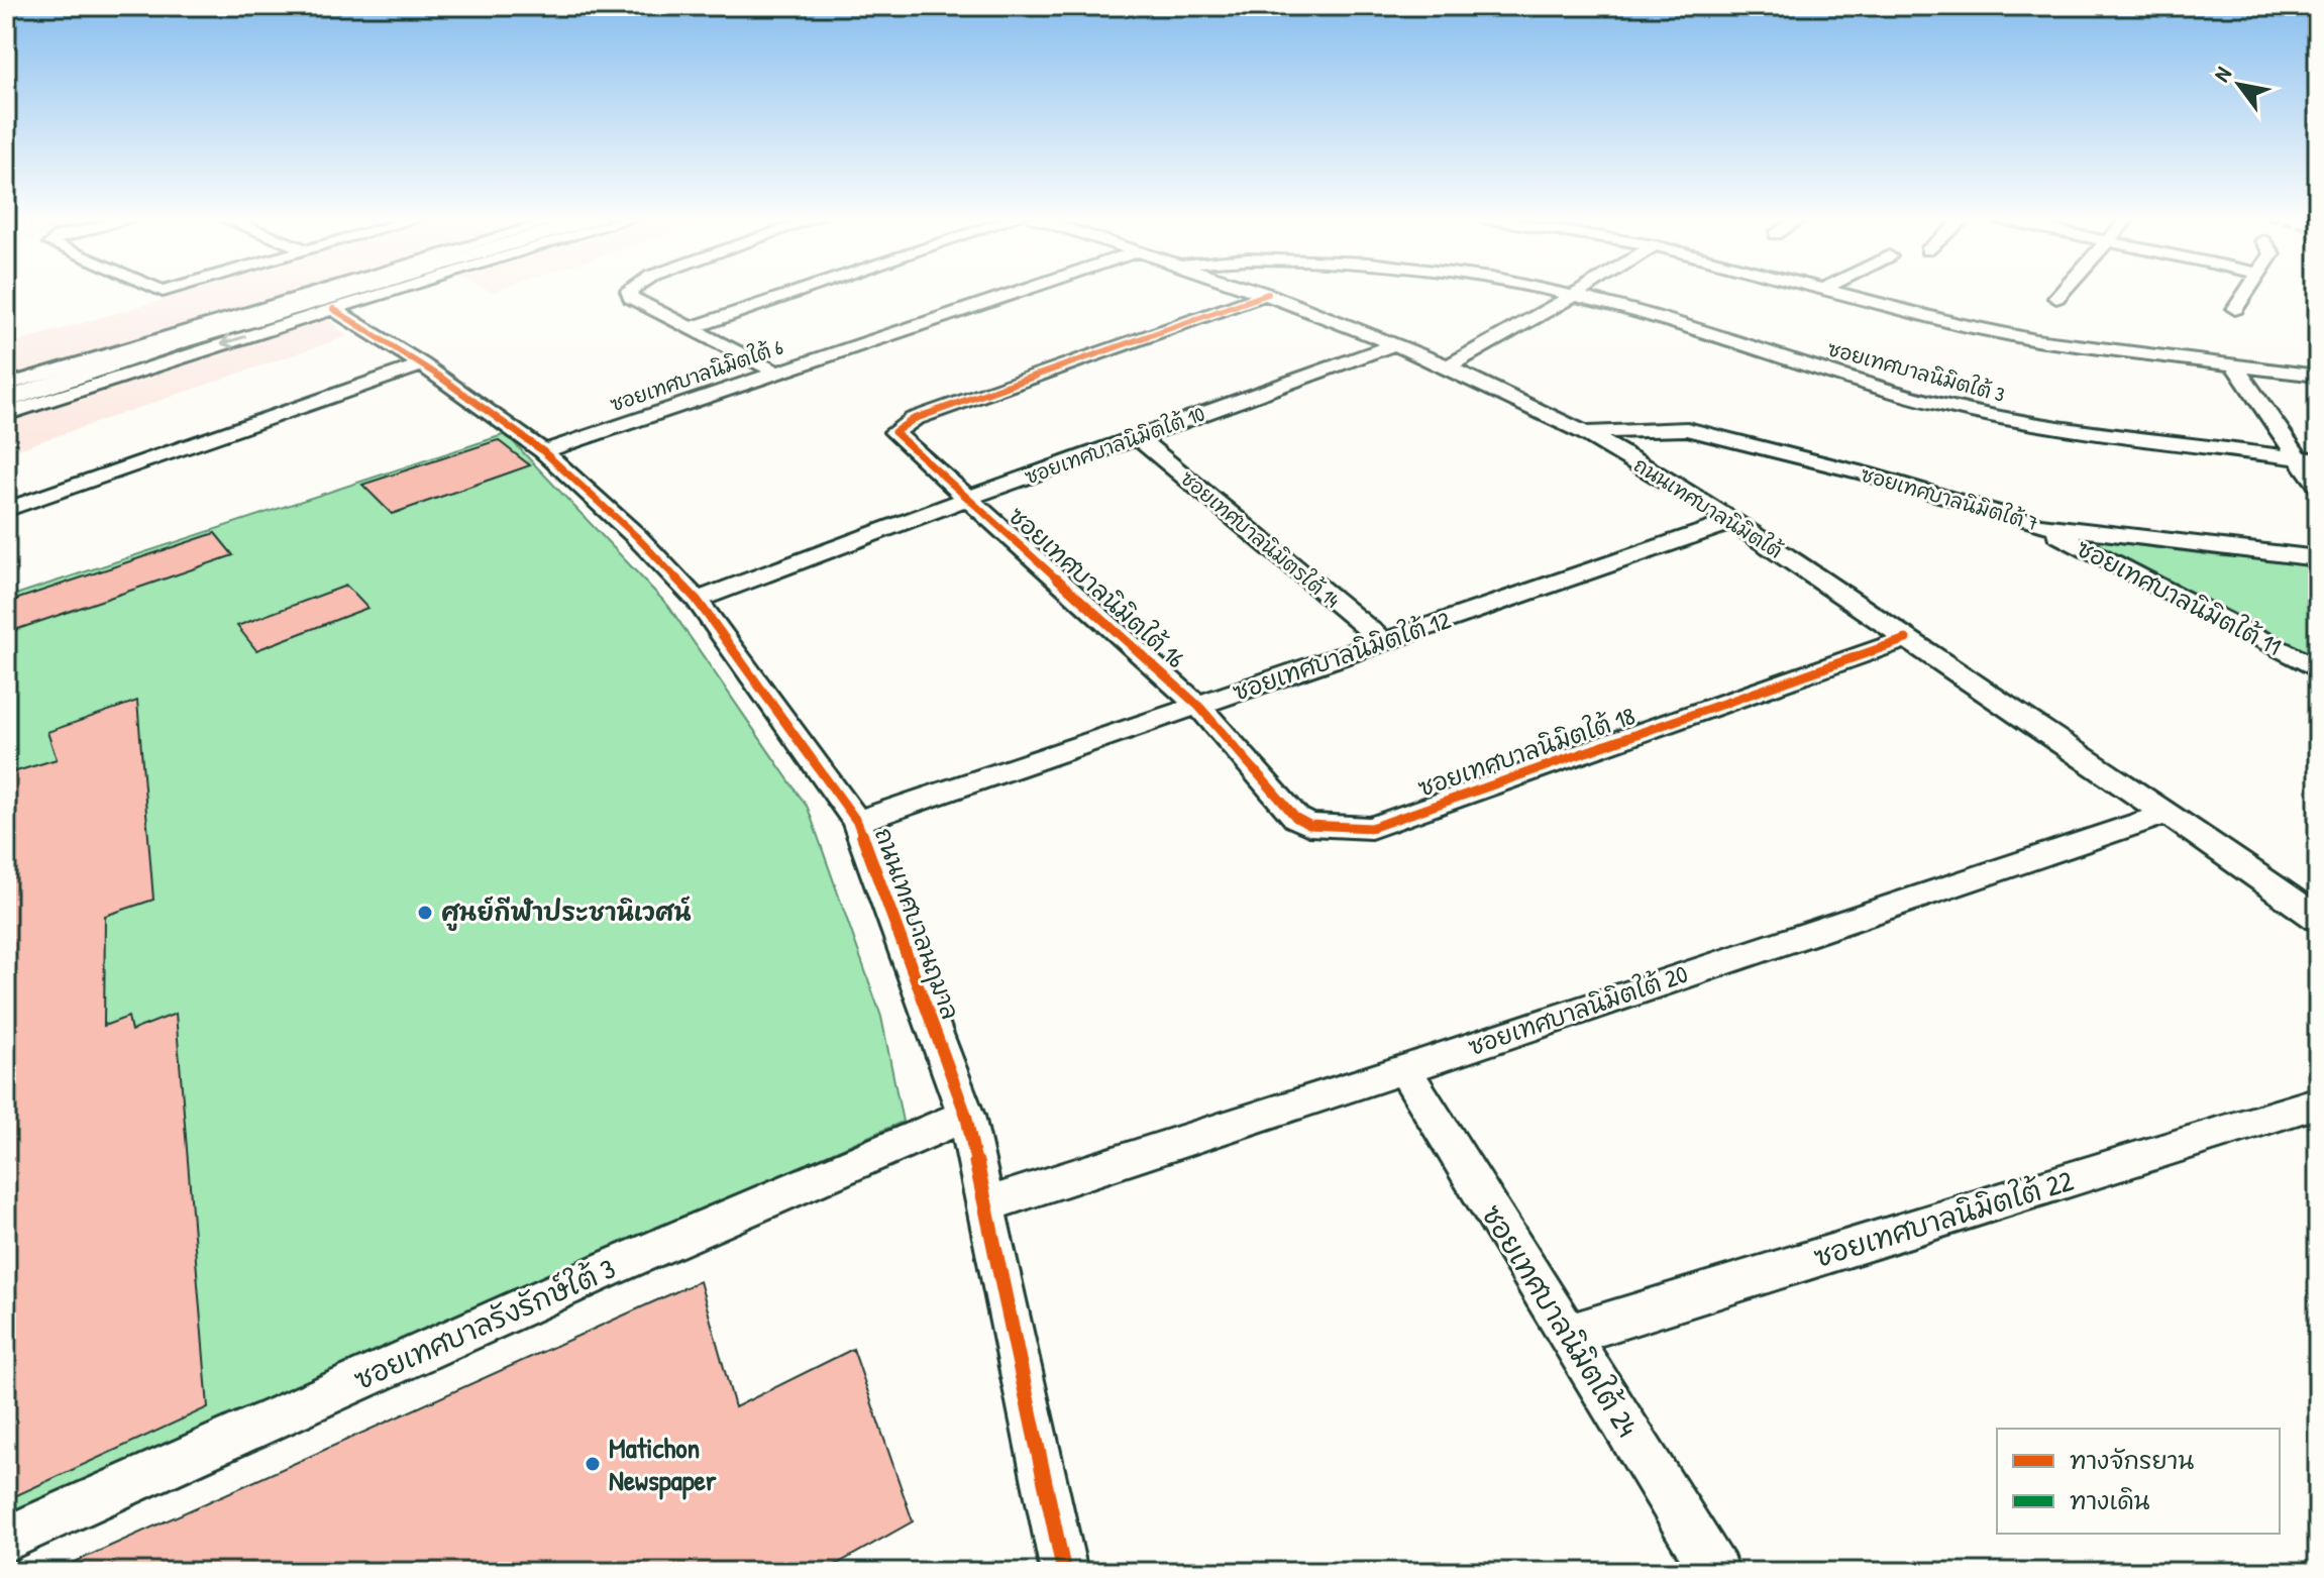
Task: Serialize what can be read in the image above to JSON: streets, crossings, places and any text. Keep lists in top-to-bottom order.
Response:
{
  "streets": {
    "street": [
      "ซอยเทศบาลนิมิตใต้ 3",
      "ซอยเทศบาลนิมิตใต้ 6",
      "ซอยเทศบาลนิมิตใต้ 10",
      "ซอยเทศบาลนิมิตใต้ 7",
      "ถนนเทศบาลนิมิตใต้",
      "ซอยเทศบาลนิมิตรใต้ 14",
      "ซอยเทศบาลนิมิตใต้ 16",
      "ซอยเทศบาลนิมิตใต้ 11",
      "ซอยเทศบาลนิมิตใต้ 12",
      "ซอยเทศบาลนิมิตใต้ 18",
      "ถนนเทศบาลนฤมาล",
      "ซอยเทศบาลนิมิตใต้ 20",
      "ซอยเทศบาลนิมิตใต้ 22",
      "ซอยเทศบาลนิมิตใต้ 24",
      "ซอยเทศบาลรังรักษ์ใต้ 3"
    ]
  },
  "crossings": [
    ["ซอยเทศบาลนิมิตใต้ 6", "ถนนเทศบาลนฤมาล"],
    ["ซอยเทศบาลนิมิตใต้ 10", "ถนนเทศบาลนิมิตใต้"],
    ["ซอยเทศบาลนิมิตใต้ 10", "ซอยเทศบาลนิมิตรใต้ 14"],
    ["ซอยเทศบาลนิมิตใต้ 10", "ซอยเทศบาลนิมิตใต้ 16"],
    ["ซอยเทศบาลนิมิตใต้ 10", "ถนนเทศบาลนฤมาล"],
    ["ซอยเทศบาลนิมิตใต้ 7", "ถนนเทศบาลนิมิตใต้"],
    ["ซอยเทศบาลนิมิตใต้ 7", "ซอยเทศบาลนิมิตใต้ 11"],
    ["ถนนเทศบาลนิมิตใต้", "ซอยเทศบาลนิมิตใต้ 16"],
    ["ถนนเทศบาลนิมิตใต้", "ซอยเทศบาลนิมิตใต้ 12"],
    ["ถนนเทศบาลนิมิตใต้", "ซอยเทศบาลนิมิตใต้ 18"],
    ["ถนนเทศบาลนิมิตใต้", "ซอยเทศบาลนิมิตใต้ 20"],
    ["ซอยเทศบาลนิมิตรใต้ 14", "ซอยเทศบาลนิมิตใต้ 12"],
    ["ซอยเทศบาลนิมิตใต้ 16", "ซอยเทศบาลนิมิตใต้ 12"],
    ["ซอยเทศบาลนิมิตใต้ 16", "ซอยเทศบาลนิมิตใต้ 18"],
    ["ซอยเทศบาลนิมิตใต้ 12", "ซอยเทศบาลนิมิตใต้ 18"],
    ["ซอยเทศบาลนิมิตใต้ 12", "ถนนเทศบาลนฤมาล"],
    ["ถนนเทศบาลนฤมาล", "ซอยเทศบาลนิมิตใต้ 20"],
    ["ถนนเทศบาลนฤมาล", "ซอยเทศบาลรังรักษ์ใต้ 3"],
    ["ซอยเทศบาลนิมิตใต้ 20", "ซอยเทศบาลนิมิตใต้ 24"],
    ["ซอยเทศบาลนิมิตใต้ 22", "ซอยเทศบาลนิมิตใต้ 24"]
  ],
  "places": ["ศูนย์กีฬาประชานิเวศน์", "Matichon Newspaper"],
  "legend": ["ทางจักรยาน", "ทางเดิน"],
  "north": "top left"
}
